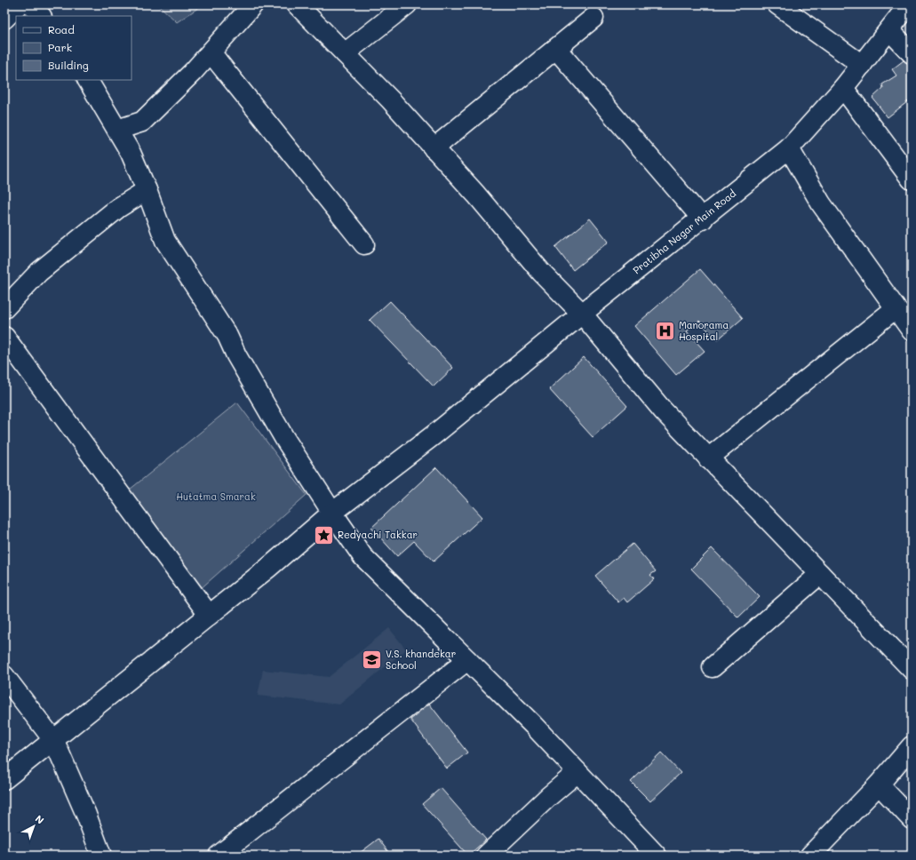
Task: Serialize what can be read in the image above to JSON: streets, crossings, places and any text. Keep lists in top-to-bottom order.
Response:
{
  "streets": {
    "street": ["Pratibha Nagar Main Road"]
  },
  "parks": ["Hutatma Smarak"],
  "places": {
    "hospital": ["Manorama Hospital"],
    "place": ["Redyachi Takkar"],
    "school or university": ["V.S. khandekar School"]
  },
  "legend": ["Road", "Park", "Building"],
  "north": "top right"
}
